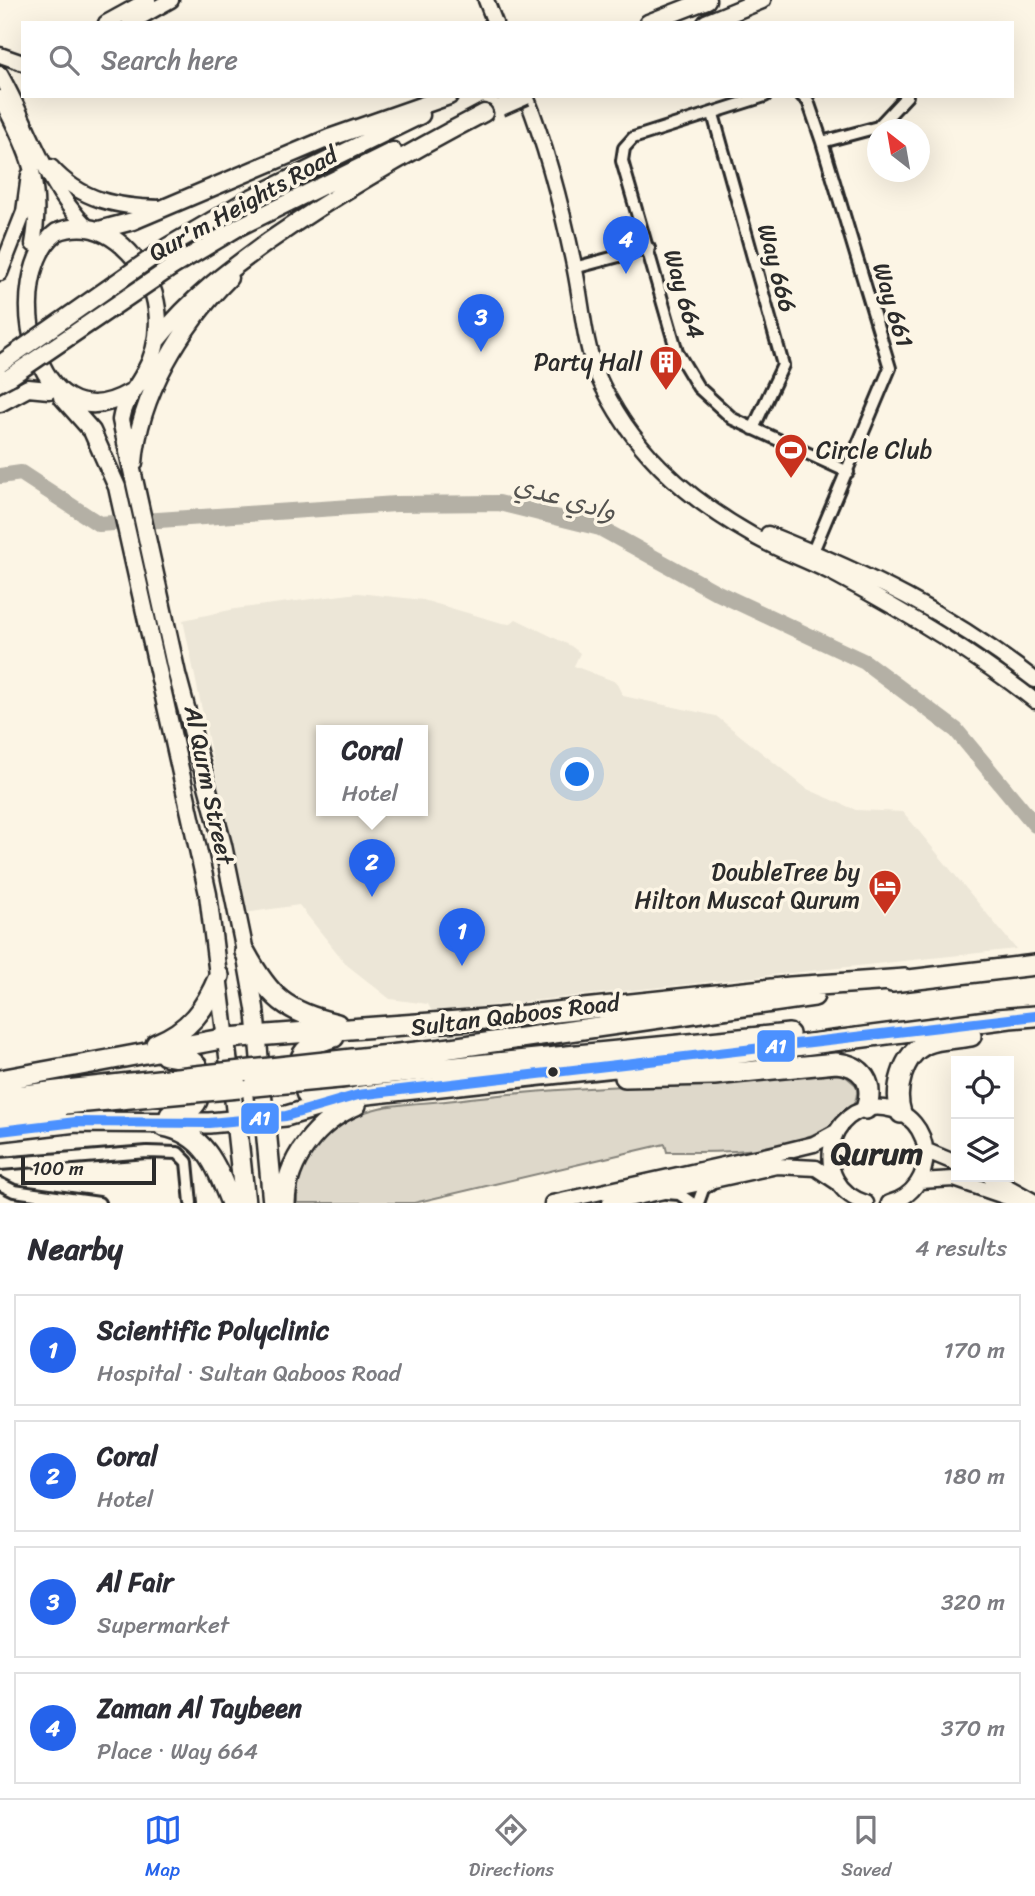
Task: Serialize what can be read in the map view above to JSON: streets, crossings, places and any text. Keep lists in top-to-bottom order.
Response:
{
  "streets": {
    "highway": ["Al Qurm Street", "Sultan Qaboos Road"],
    "main road": ["Qur'm Heights Road"],
    "street": ["Way 666", "Way 664", "Way 661"]
  },
  "crossings": [
    ["Way 666", "Way 664"],
    ["Way 664", "Way 661"]
  ],
  "districts": ["Qurum"],
  "water": ["وادي عدي"],
  "places": {
    "building": ["Party Hall"],
    "sports": ["Circle Club"],
    "hotel": ["DoubleTree by Hilton Muscat Qurum"]
  },
  "lines": ["transit line A1"],
  "scale_bar": "100 m",
  "north": "top left",
  "page": {
    "search": "Search here",
    "pins": [
      "4",
      "3",
      "2",
      "1"
    ],
    "popup": ["Coral", "Hotel"],
    "scale": "100 m",
    "heading": ["Nearby", "4 results"],
    "list": [
      {
        "mark": "1",
        "name": "Scientific Polyclinic",
        "note": "Hospital · Sultan Qaboos Road",
        "value": "170 m"
      },
      {
        "mark": "2",
        "name": "Coral",
        "note": "Hotel",
        "value": "180 m"
      },
      {
        "mark": "3",
        "name": "Al Fair",
        "note": "Supermarket",
        "value": "320 m"
      },
      {
        "mark": "4",
        "name": "Zaman Al Taybeen",
        "note": "Place · Way 664",
        "value": "370 m"
      }
    ],
    "nav": ["Map", "Directions", "Saved"]
  }
}
